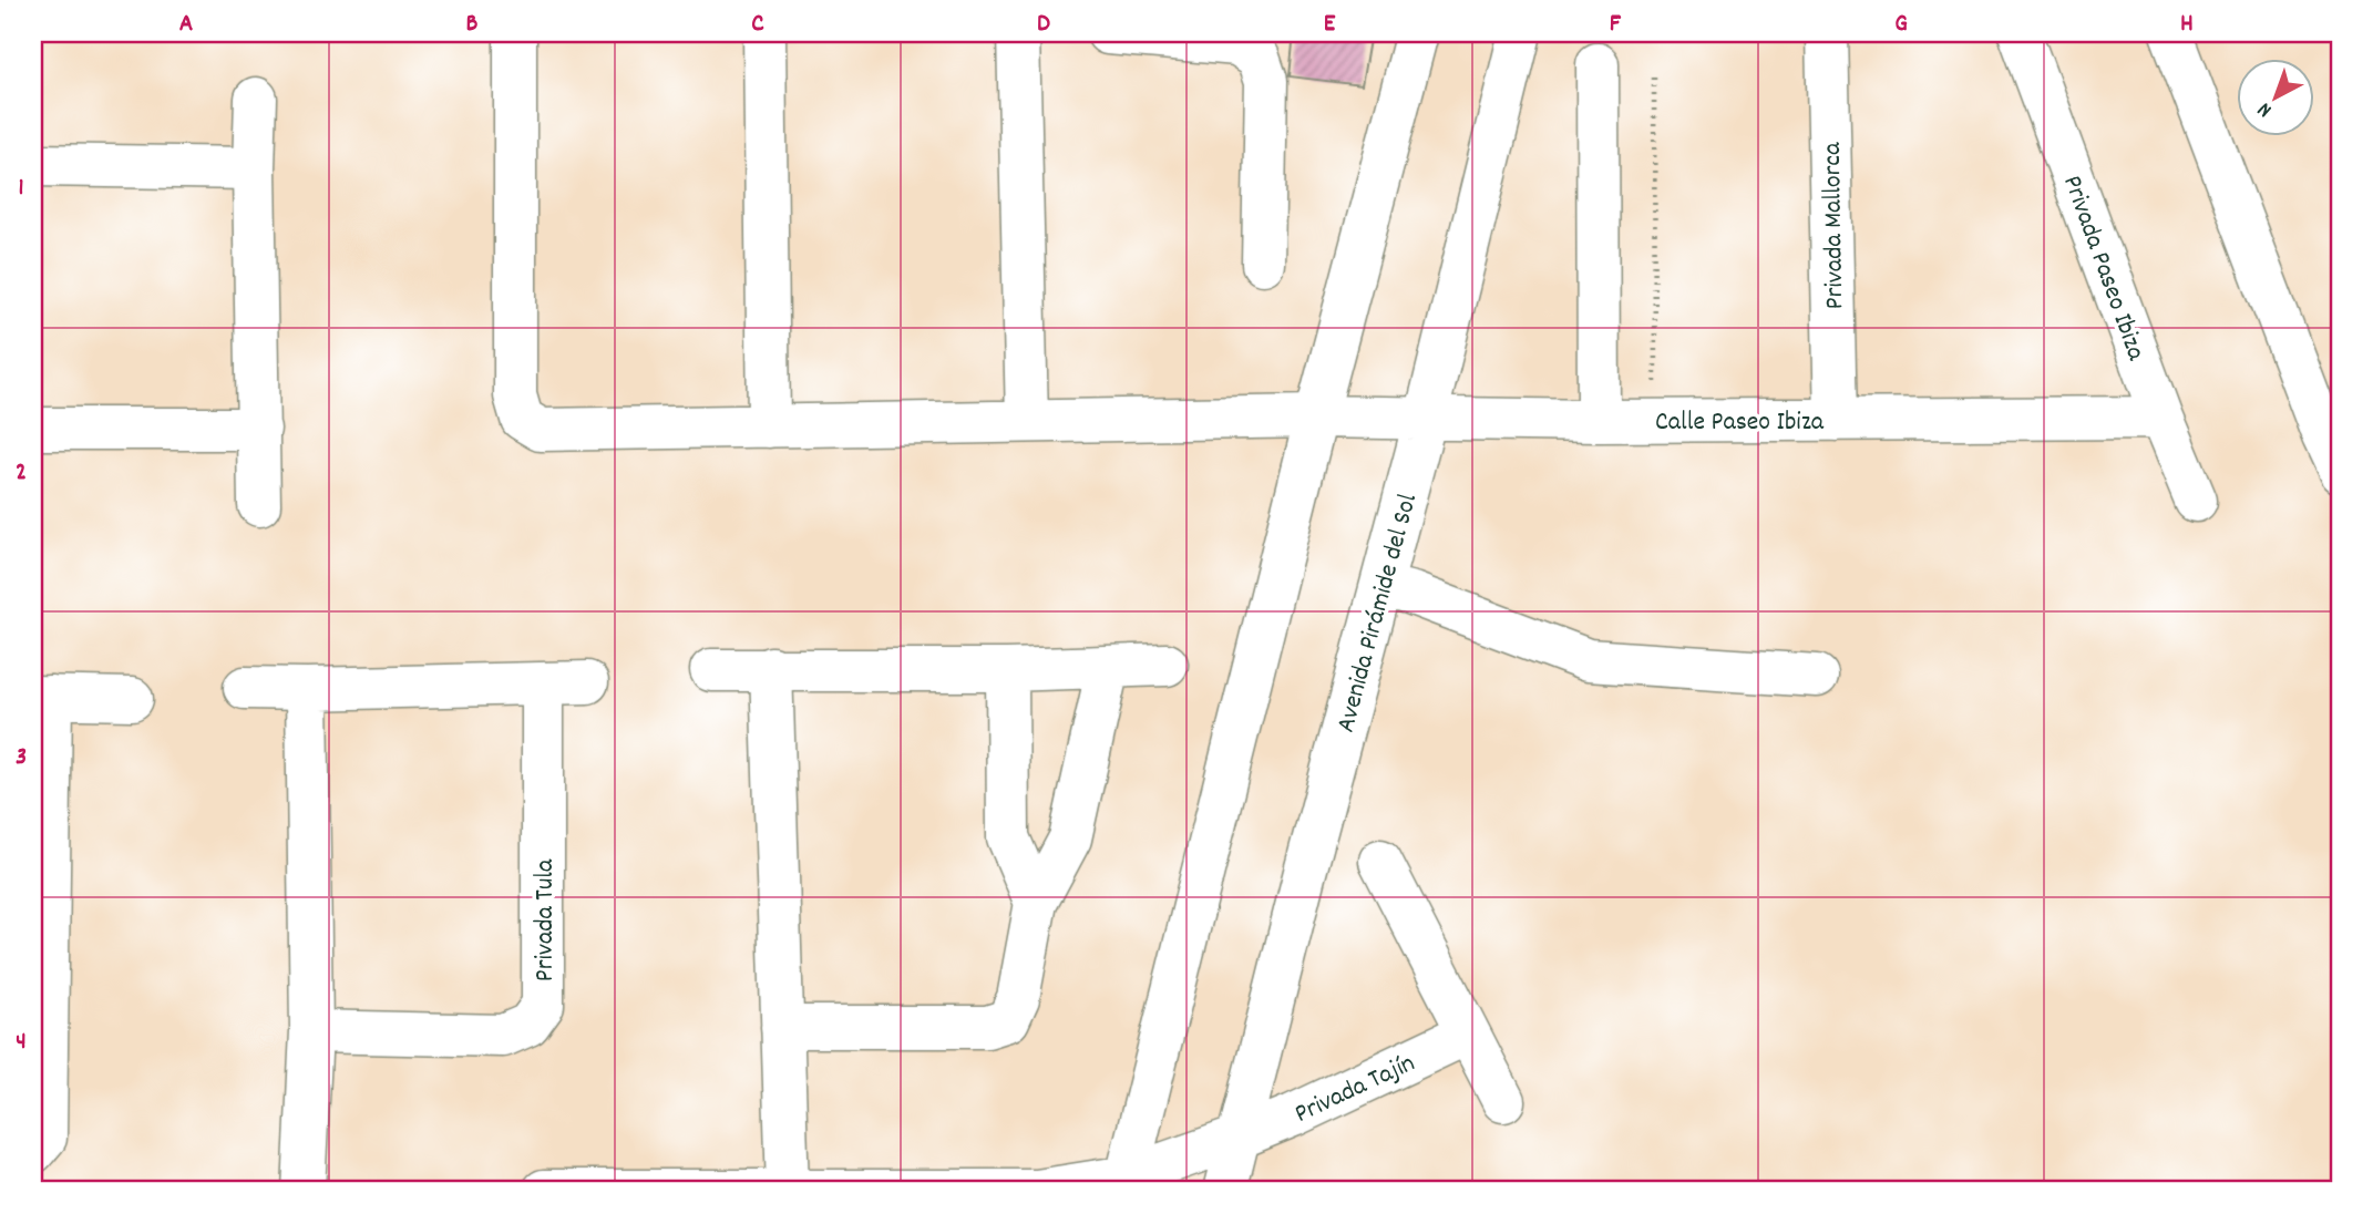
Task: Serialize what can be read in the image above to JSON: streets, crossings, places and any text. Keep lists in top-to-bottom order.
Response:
{
  "streets": {
    "street": [
      "Privada Mallorca",
      "Privada Paseo Ibiza",
      "Calle Paseo Ibiza",
      "Avenida Pirámide del Sol",
      "Privada Tula",
      "Privada Tajín"
    ]
  },
  "crossings": [
    ["Privada Mallorca", "Calle Paseo Ibiza"],
    ["Privada Paseo Ibiza", "Calle Paseo Ibiza"],
    ["Calle Paseo Ibiza", "Avenida Pirámide del Sol"],
    ["Avenida Pirámide del Sol", "Privada Tajín"]
  ],
  "north": "bottom left",
  "grid": {
    "columns": [
      "A",
      "B",
      "C",
      "D",
      "E",
      "F",
      "G",
      "H"
    ],
    "rows": [
      "1",
      "2",
      "3",
      "4"
    ]
  }
}
